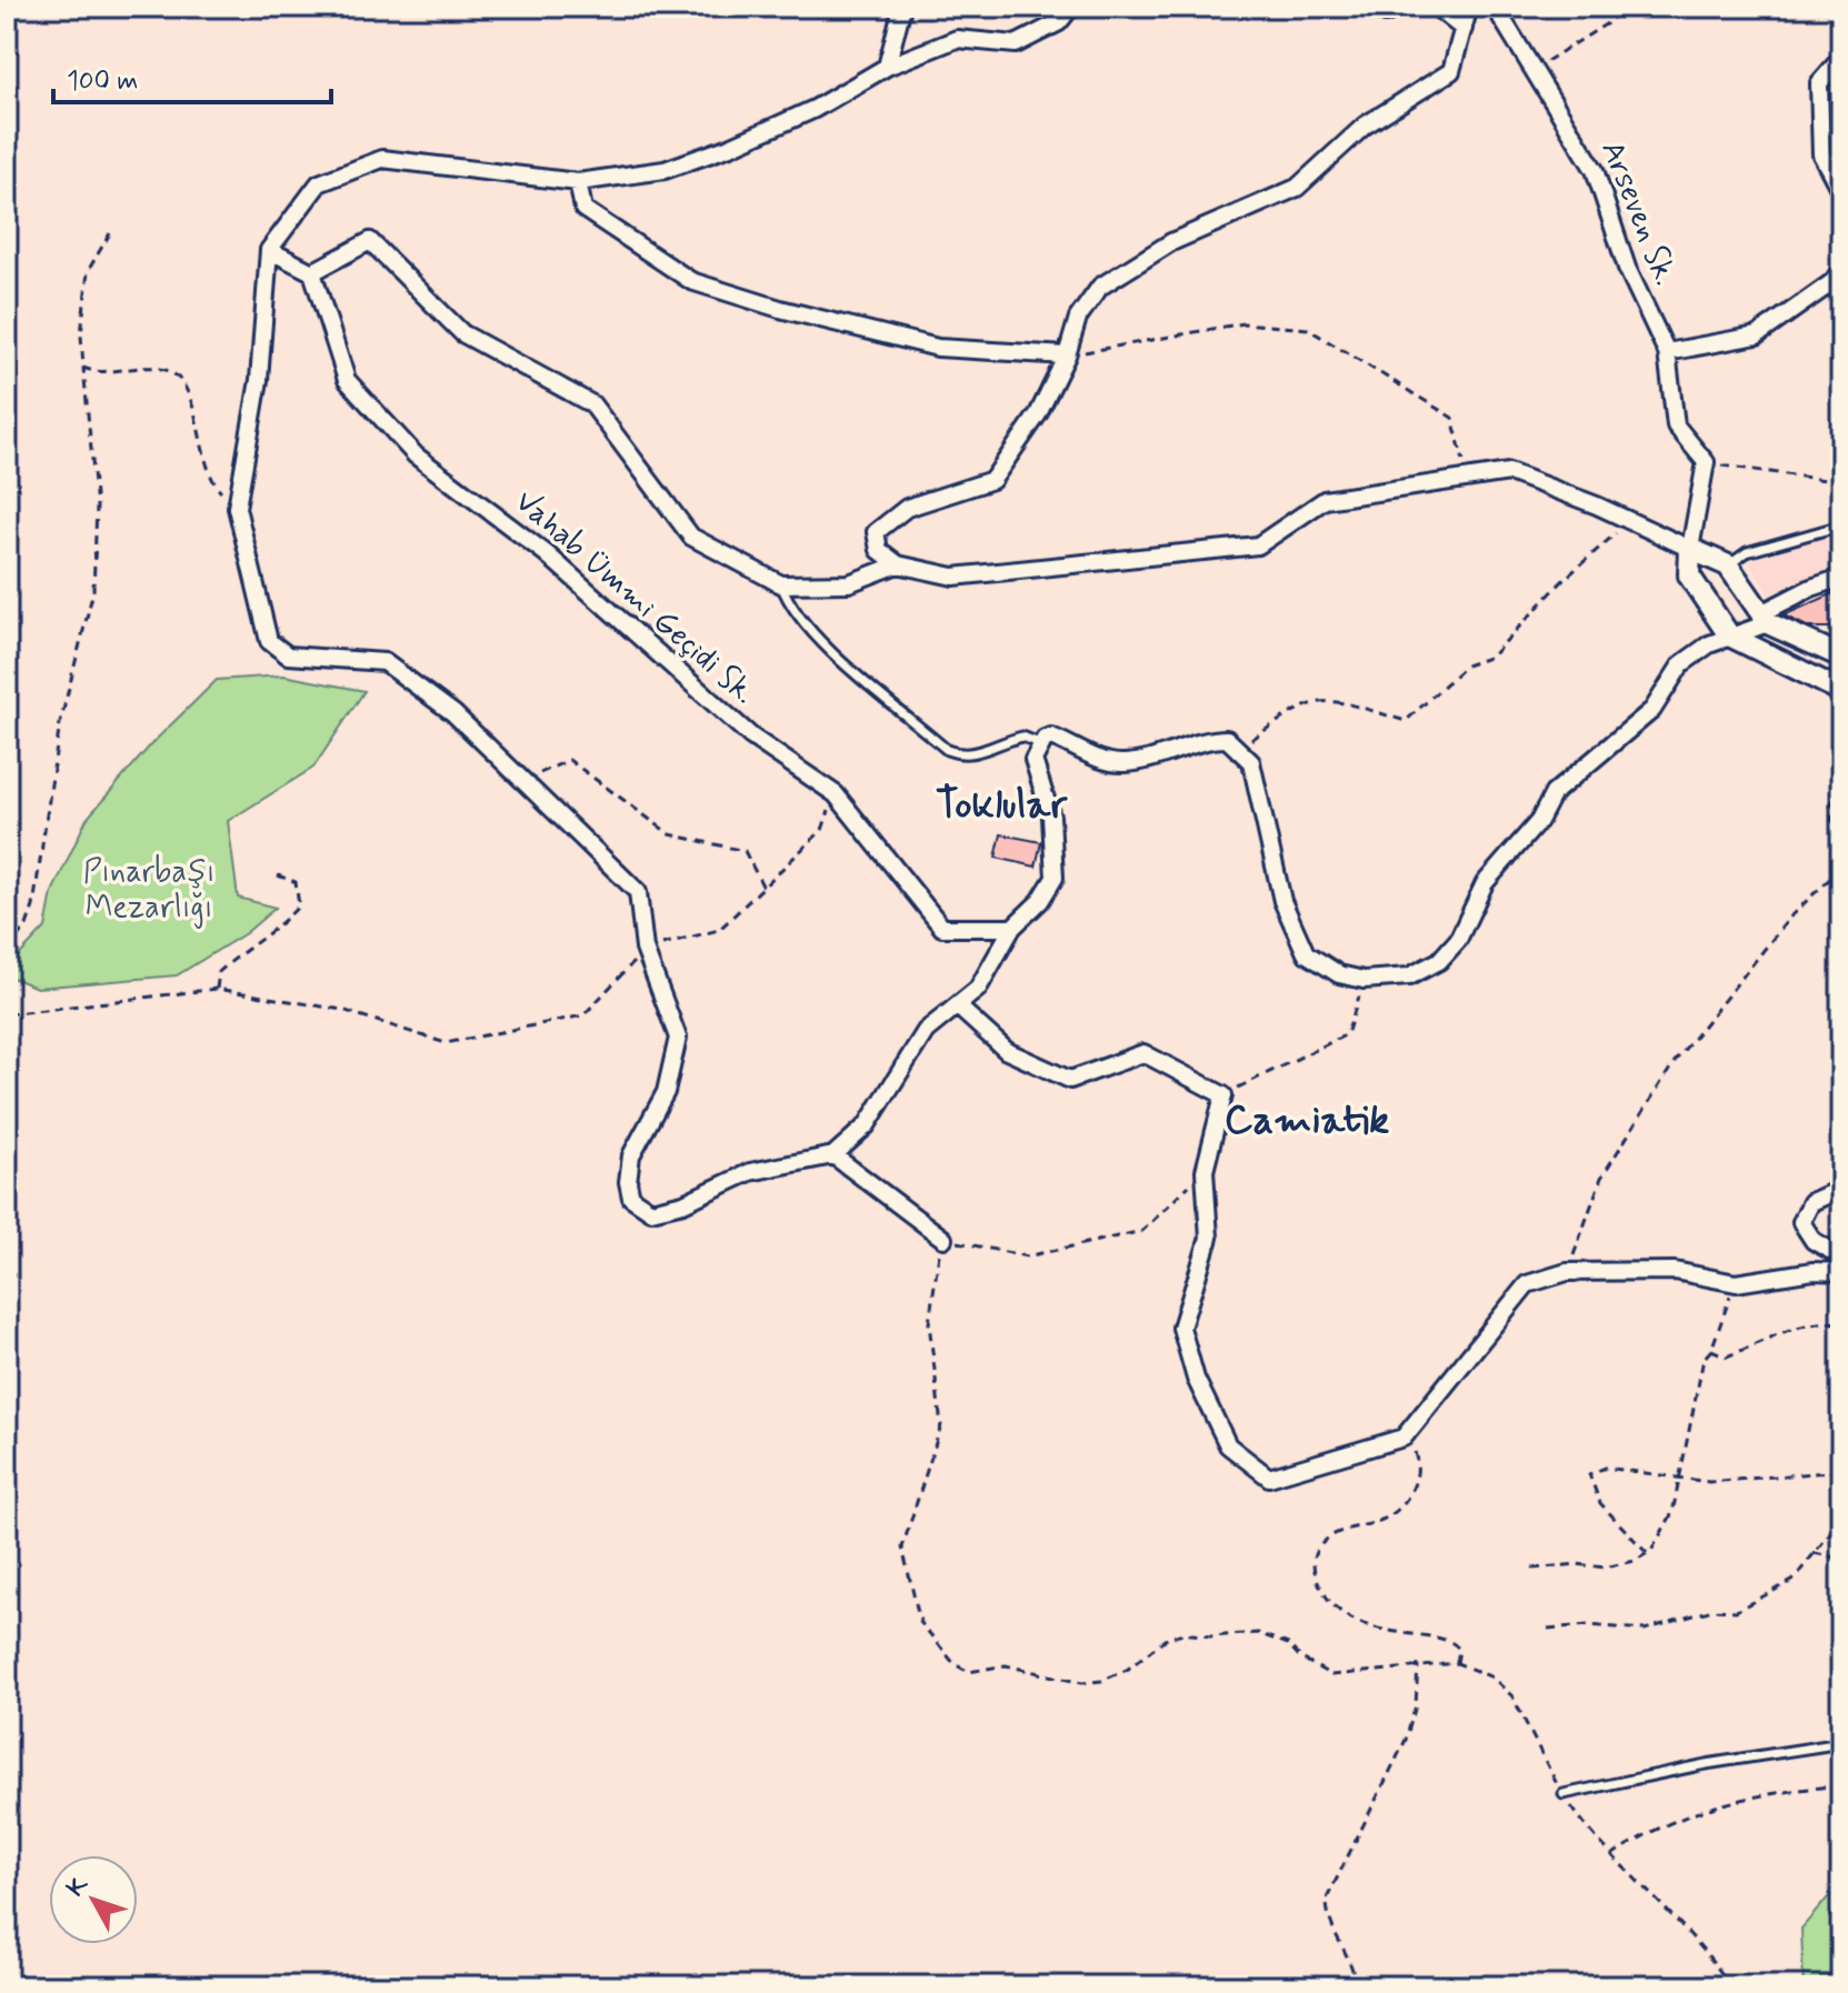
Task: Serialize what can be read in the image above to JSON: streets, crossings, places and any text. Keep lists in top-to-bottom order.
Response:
{
  "streets": {
    "street": ["Arseven Sk.", "Vahab Ümmi Geçidi Sk."]
  },
  "districts": ["Toklular", "Camiatik"],
  "parks": ["Pınarbaşı Mezarlığı"],
  "scale_bar": "100 m",
  "north": "top left"
}
